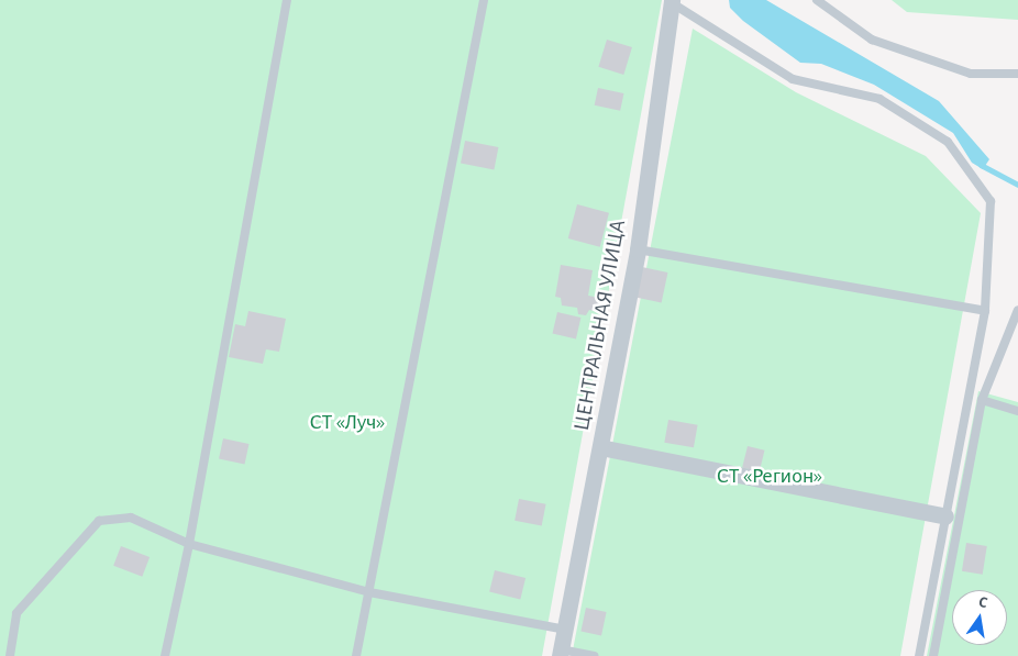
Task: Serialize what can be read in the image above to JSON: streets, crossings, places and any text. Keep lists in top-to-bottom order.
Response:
{
  "streets": {
    "street": ["ЦЕНТРАЛЬНАЯ УЛИЦА"]
  },
  "parks": ["СТ «Луч»", "СТ «Регион»"],
  "north": "top"
}
